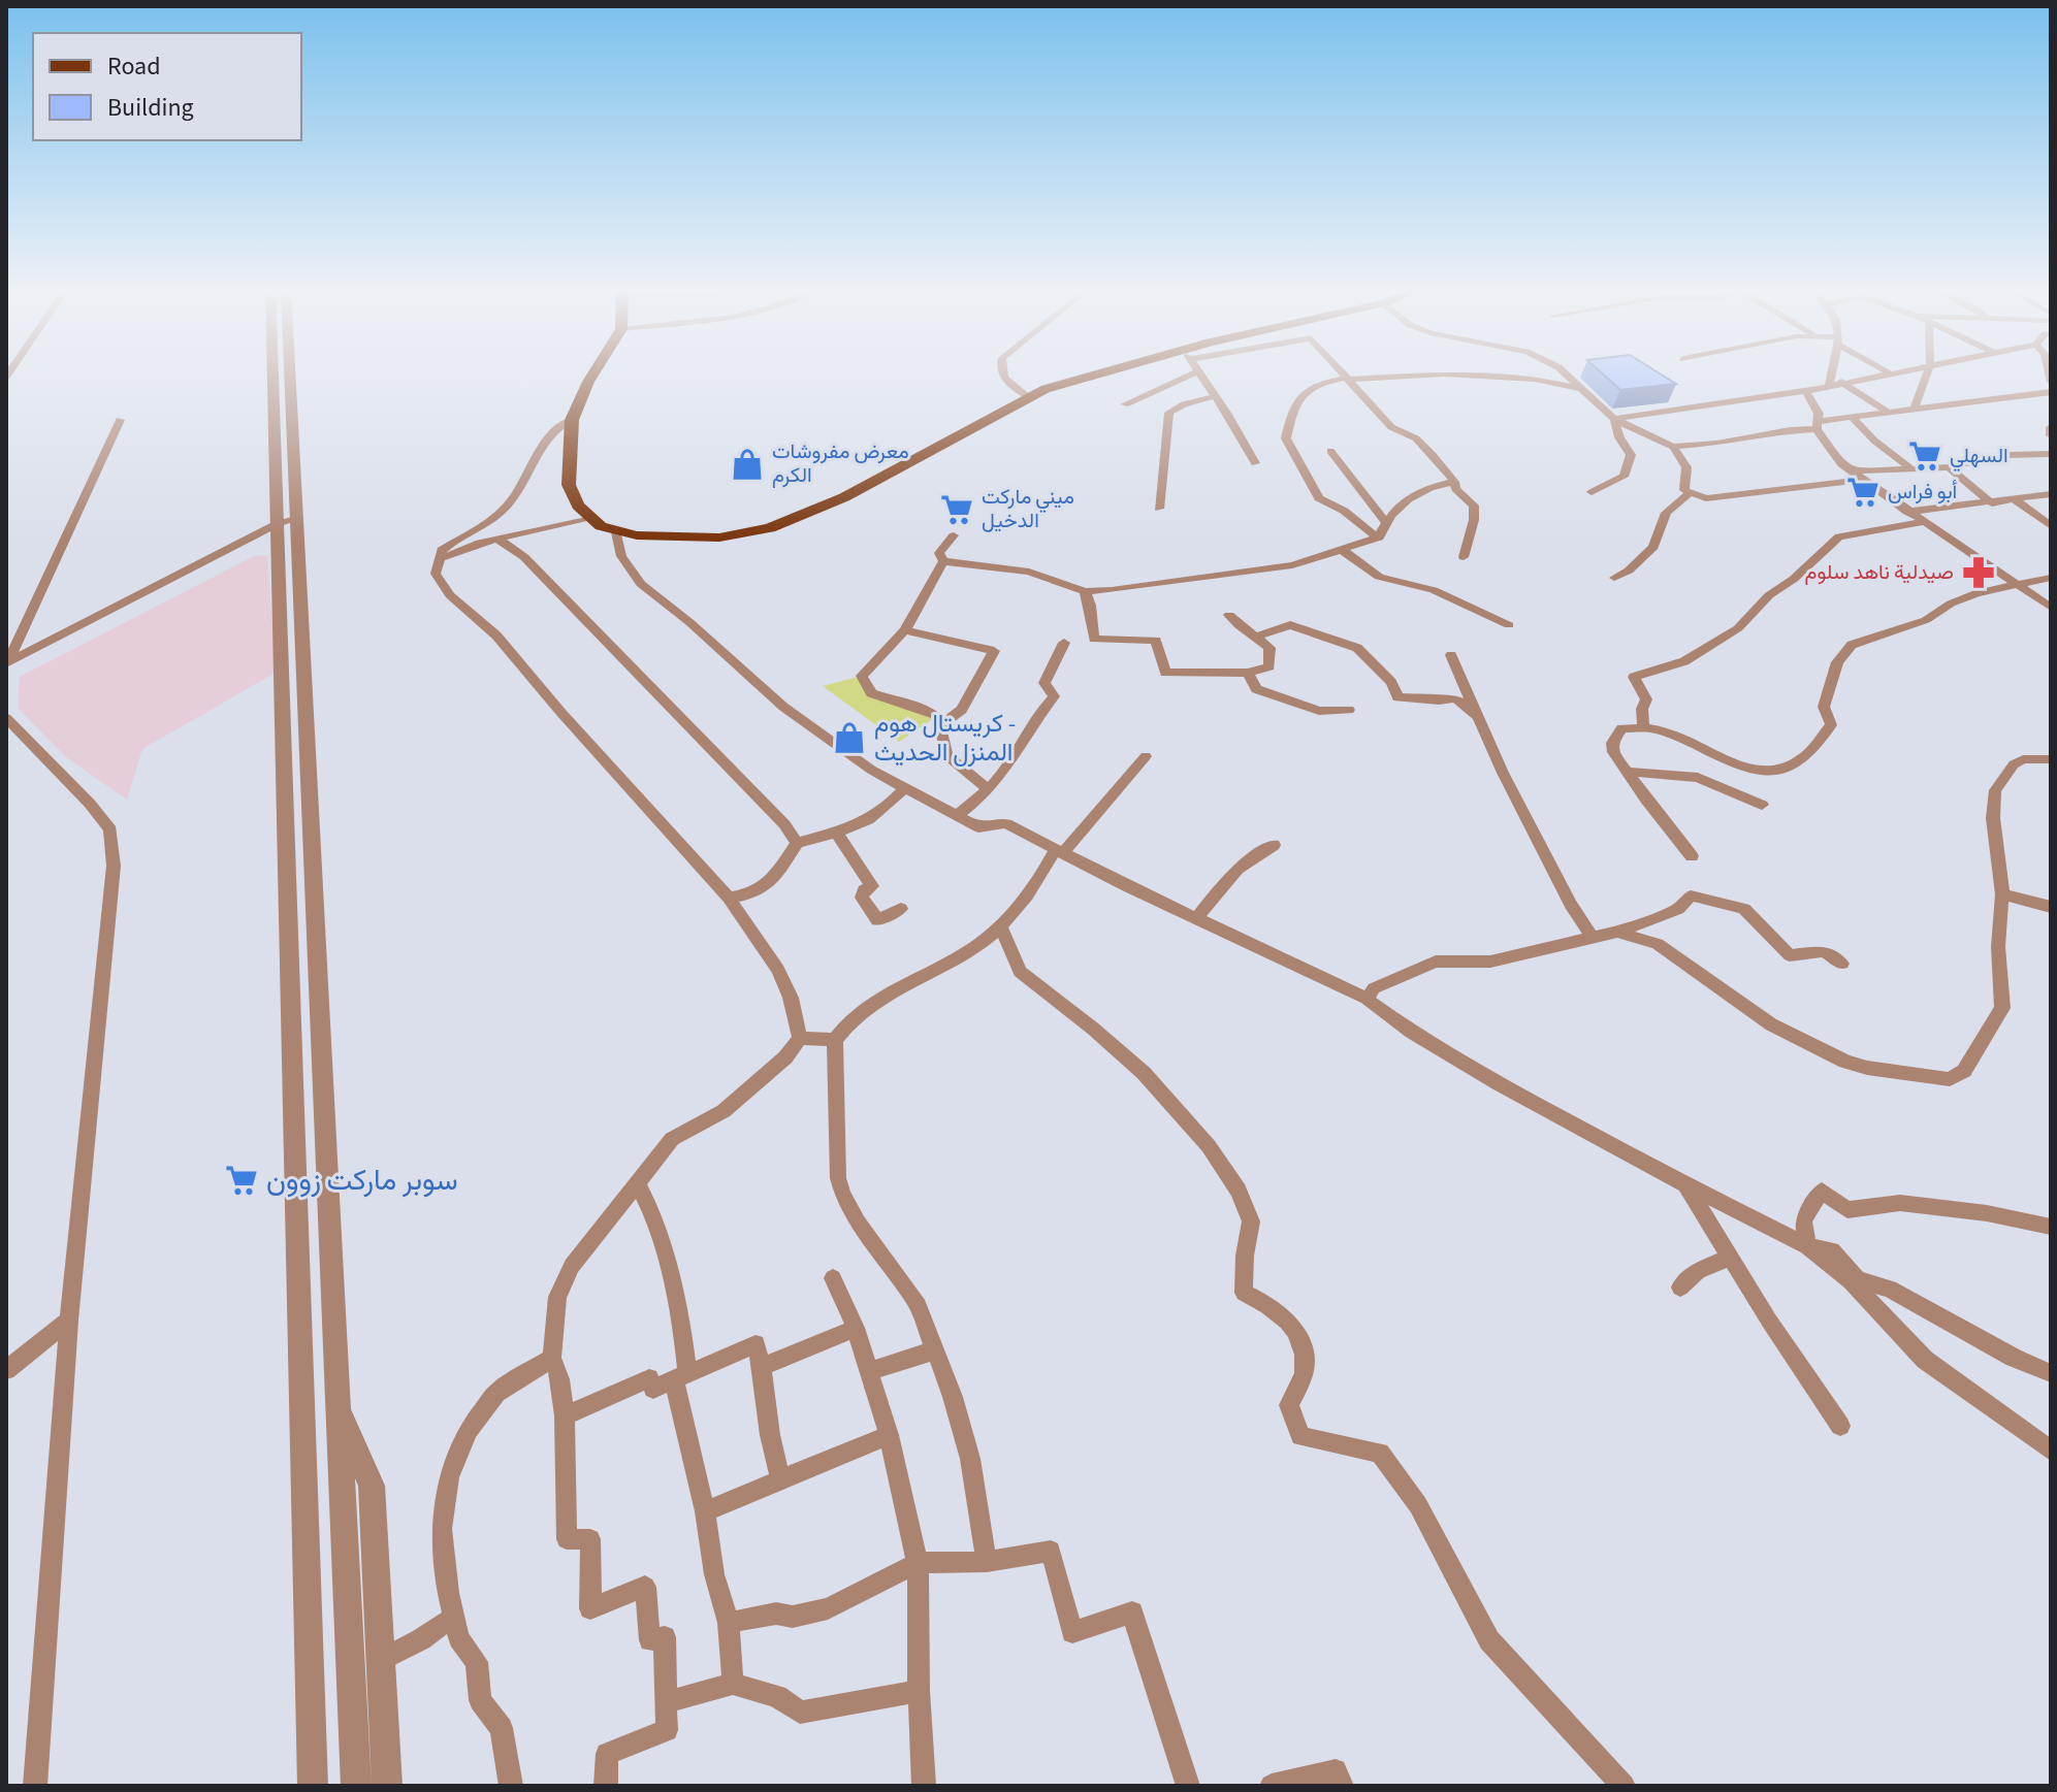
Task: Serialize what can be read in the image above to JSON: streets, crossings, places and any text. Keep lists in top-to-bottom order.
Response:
{
  "places": {
    "supermarket": [
      "السهلي",
      "أبو فراس",
      "ميني ماركت الدخيل",
      "سوبر ماركت زوون"
    ],
    "shop": ["معرض مفروشات الكرم", "كريستال هوم - المنزل الحديث"],
    "pharmacy": ["صيدلية ناهد سلوم"]
  },
  "legend": ["Road", "Building"]
}
